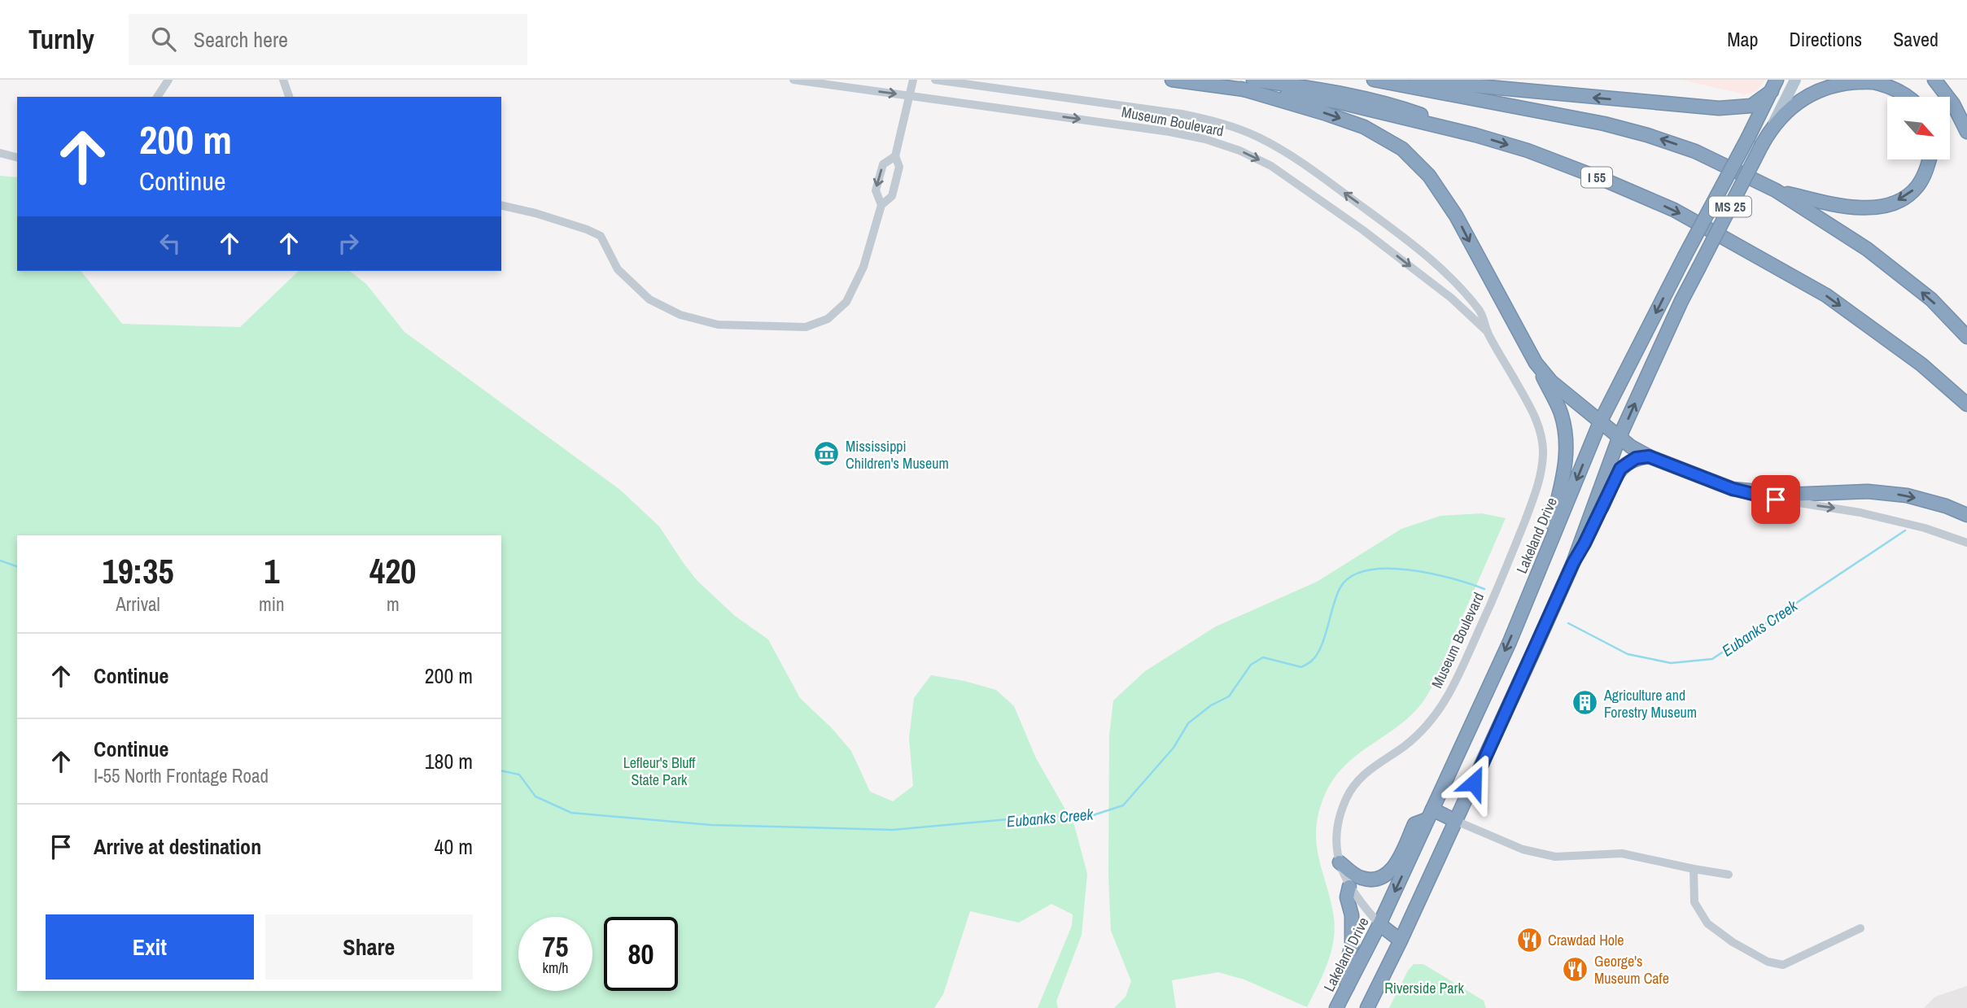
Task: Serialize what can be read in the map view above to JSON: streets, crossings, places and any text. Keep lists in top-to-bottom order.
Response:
{
  "streets": {
    "highway": ["I 55", "MS 25", "Lakeland Drive"],
    "street": ["Museum Boulevard"]
  },
  "crossings": [
    ["Museum Boulevard", "Lakeland Drive"]
  ],
  "water": ["Eubanks Creek"],
  "parks": ["Lefleur's Bluff State Park", "Riverside Park"],
  "places": {
    "museum": ["Mississippi Children's Museum"],
    "building": ["Agriculture and Forestry Museum"],
    "restaurant": ["Crawdad Hole", "George's Museum Cafe"]
  },
  "north": "bottom right",
  "page": {
    "header": "Turnly",
    "search": "Search here",
    "nav": ["Map", "Directions", "Saved"],
    "turn": ["200 m", "Continue"],
    "eta": [
      "19:35",
      "Arrival",
      "1",
      "min",
      "420",
      "m"
    ],
    "list": [
      {
        "name": "Continue",
        "value": "200 m"
      },
      {
        "name": "Continue",
        "note": "I-55 North Frontage Road",
        "value": "180 m"
      },
      {
        "name": "Arrive at destination",
        "value": "40 m"
      }
    ],
    "buttons": ["Exit", "Share"],
    "speed": "75 km/h",
    "limit": "80"
  }
}
